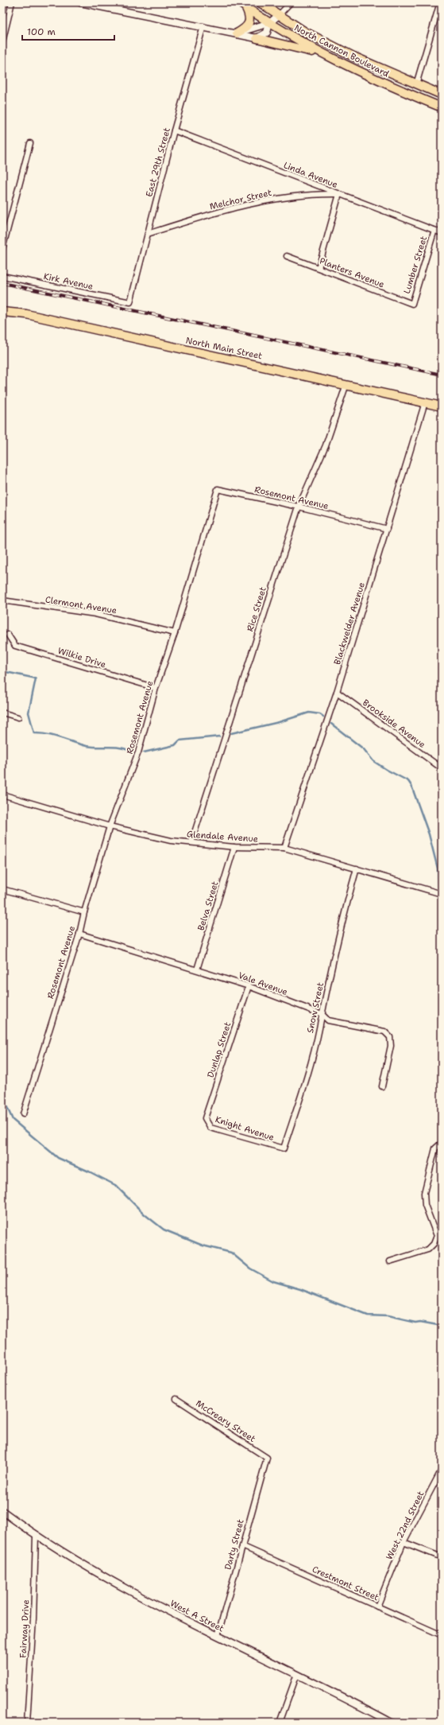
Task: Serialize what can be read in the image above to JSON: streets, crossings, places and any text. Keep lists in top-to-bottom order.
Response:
{
  "streets": {
    "main road": ["North Cannon Boulevard", "North Main Street"],
    "street": [
      "East 29th Street",
      "Linda Avenue",
      "Melchor Street",
      "Lumber Street",
      "Planters Avenue",
      "Kirk Avenue",
      "Rosemont Avenue",
      "Clermont Avenue",
      "Rice Street",
      "Blackwelder Avenue",
      "Wilkie Drive",
      "Brookside Avenue",
      "Glendale Avenue",
      "Belva Street",
      "Vale Avenue",
      "Snow Street",
      "Dunlap Street",
      "Knight Avenue",
      "McCreary Street",
      "West 22nd Street",
      "Darty Street",
      "Crestmont Street",
      "West A Street",
      "Fairway Drive"
    ]
  },
  "crossings": [
    ["East 29th Street", "Linda Avenue"],
    ["East 29th Street", "Melchor Street"],
    ["East 29th Street", "Kirk Avenue"],
    ["Linda Avenue", "Melchor Street"],
    ["Linda Avenue", "Lumber Street"],
    ["Lumber Street", "Planters Avenue"],
    ["North Main Street", "Rice Street"],
    ["North Main Street", "Blackwelder Avenue"],
    ["Rosemont Avenue", "Clermont Avenue"],
    ["Rosemont Avenue", "Rice Street"],
    ["Rosemont Avenue", "Blackwelder Avenue"],
    ["Rosemont Avenue", "Wilkie Drive"],
    ["Rosemont Avenue", "Glendale Avenue"],
    ["Rosemont Avenue", "Vale Avenue"],
    ["Rice Street", "Glendale Avenue"],
    ["Blackwelder Avenue", "Brookside Avenue"],
    ["Blackwelder Avenue", "Glendale Avenue"],
    ["Glendale Avenue", "Belva Street"],
    ["Glendale Avenue", "Snow Street"],
    ["Belva Street", "Vale Avenue"],
    ["Vale Avenue", "Snow Street"],
    ["Vale Avenue", "Dunlap Street"],
    ["Snow Street", "Knight Avenue"],
    ["Dunlap Street", "Knight Avenue"],
    ["McCreary Street", "Darty Street"],
    ["West 22nd Street", "Crestmont Street"],
    ["Darty Street", "Crestmont Street"],
    ["Darty Street", "West A Street"],
    ["West A Street", "Fairway Drive"]
  ],
  "scale_bar": "100 m"
}
